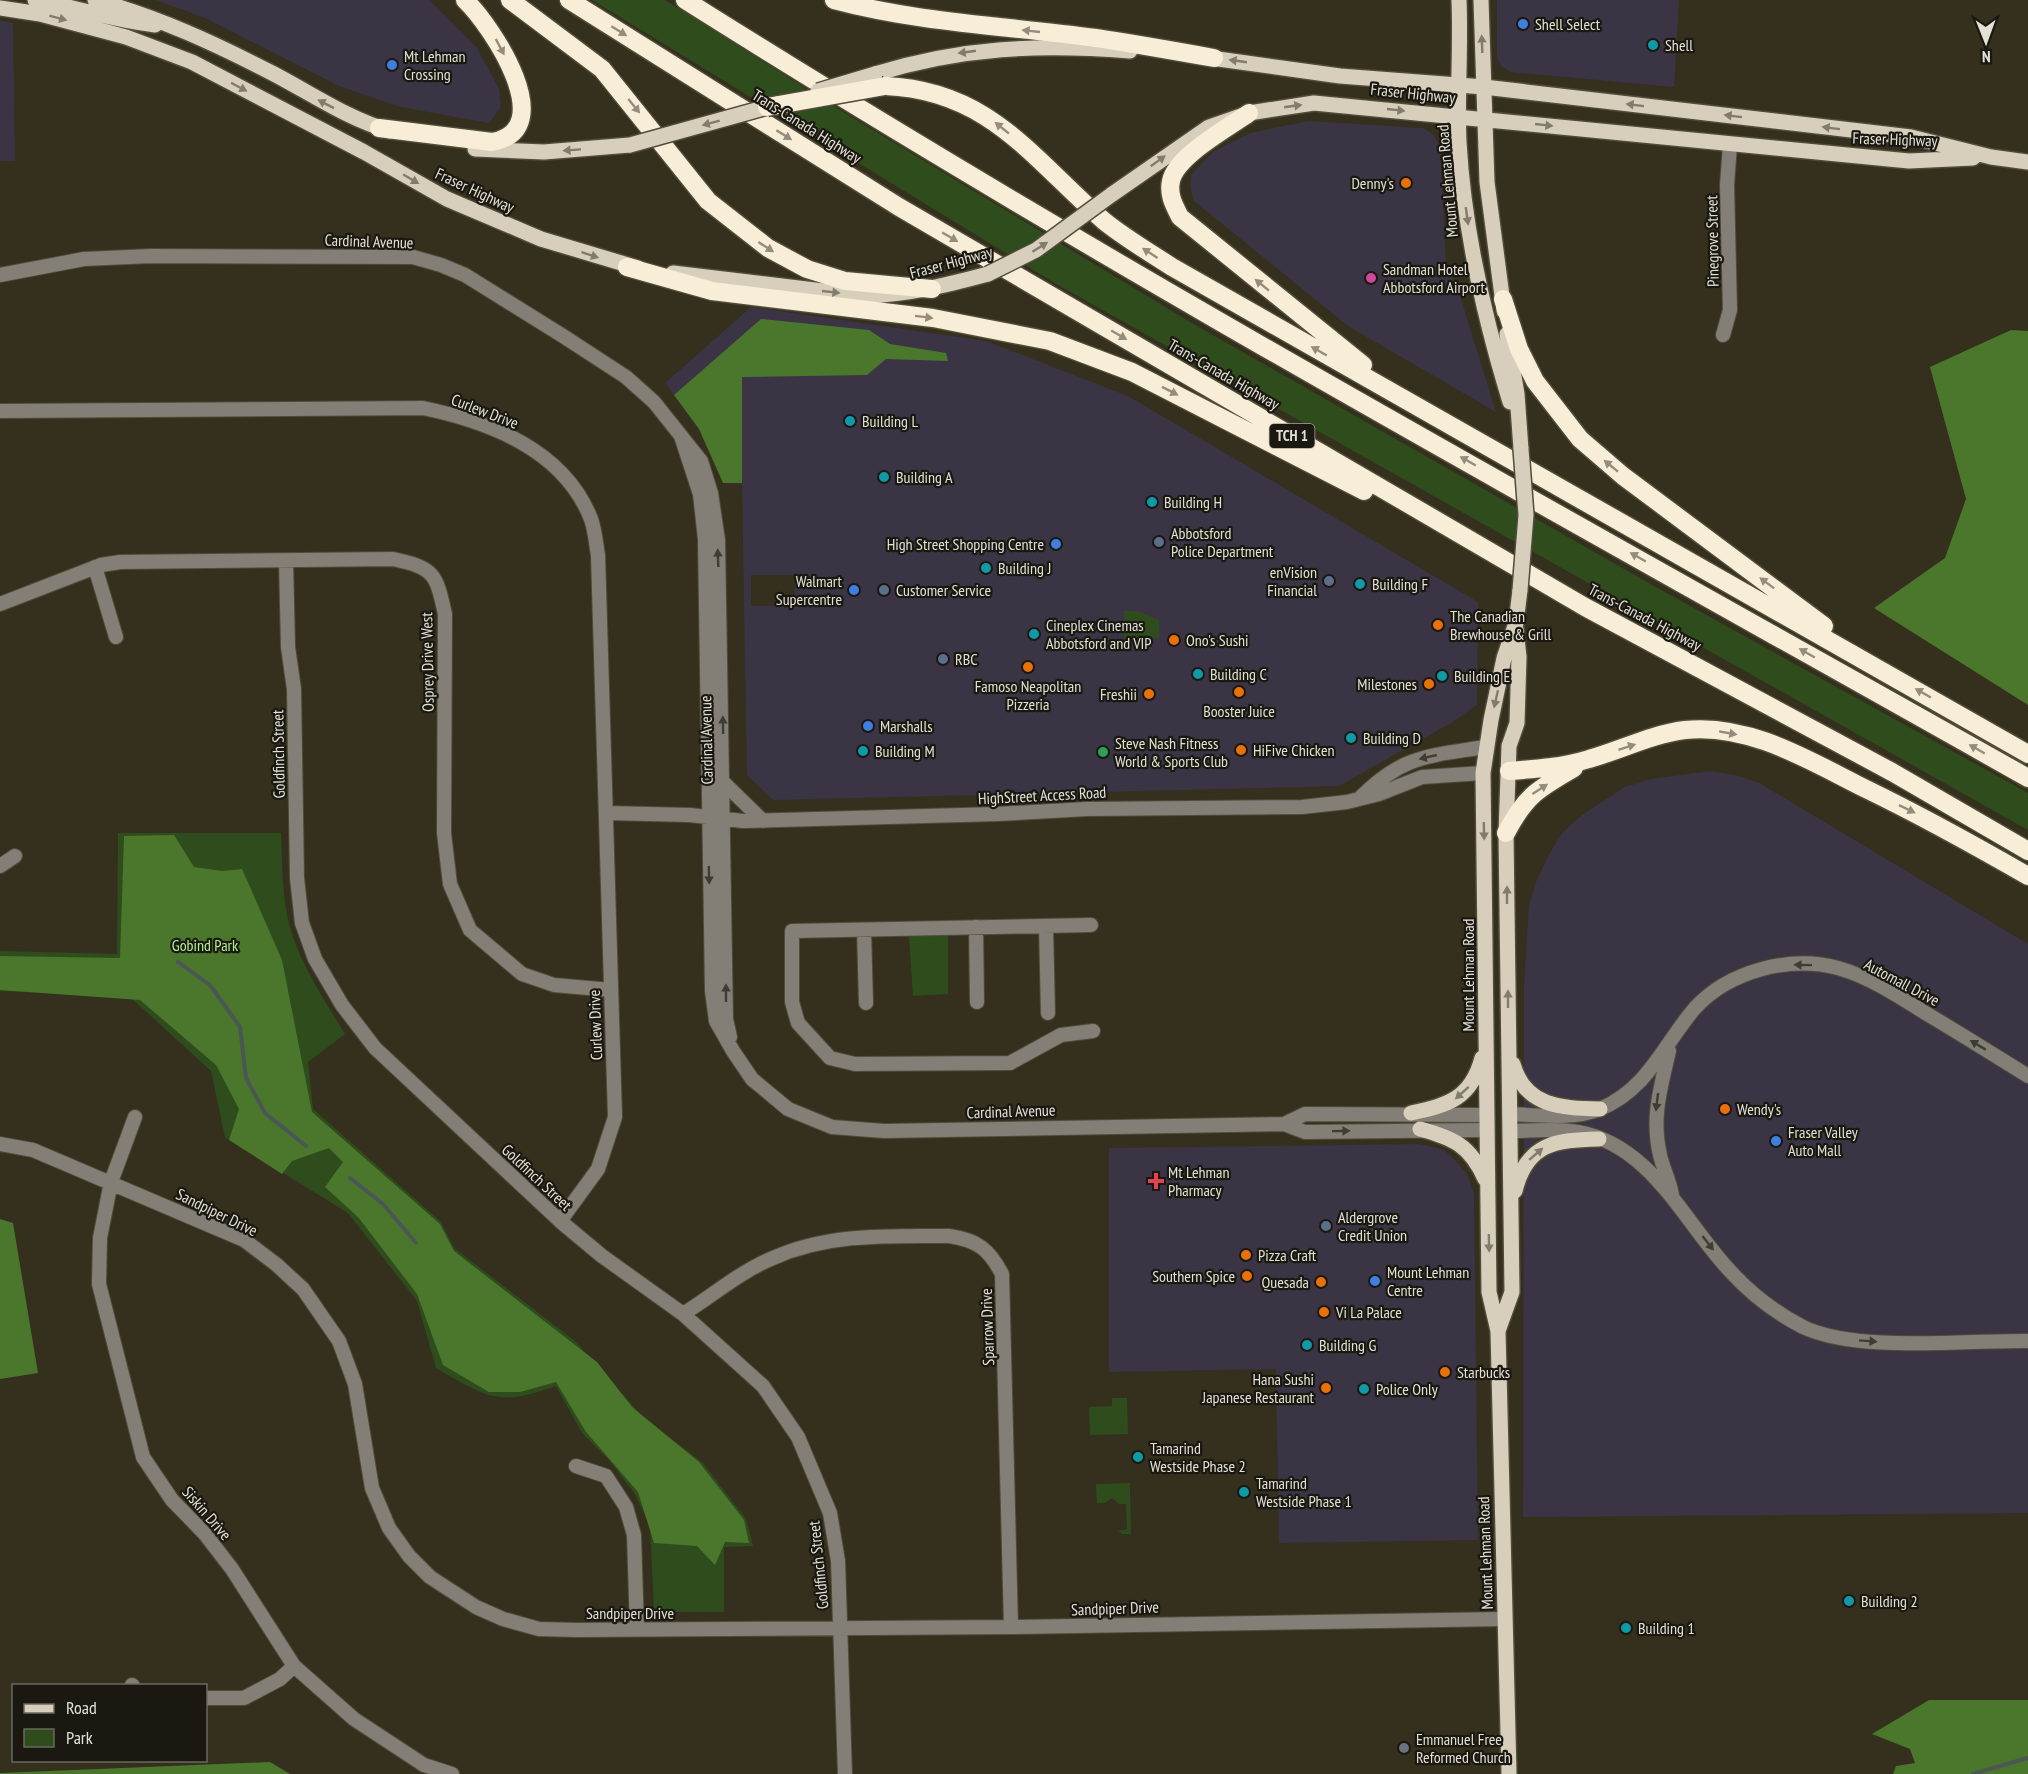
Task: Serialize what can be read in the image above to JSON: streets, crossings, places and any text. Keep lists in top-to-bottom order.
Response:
{
  "streets": {
    "highway": ["Trans-Canada Highway", "TCH 1"],
    "main road": ["Fraser Highway", "Mount Lehman Road"],
    "street": [
      "Cardinal Avenue",
      "Pinegrove Street",
      "Curlew Drive",
      "Osprey Drive West",
      "Goldfinch Street",
      "HighStreet Access Road",
      "Automall Drive",
      "Sandpiper Drive",
      "Sparrow Drive",
      "Siskin Drive"
    ]
  },
  "crossings": [
    ["Fraser Highway", "Mount Lehman Road"],
    ["Fraser Highway", "Pinegrove Street"],
    ["Mount Lehman Road", "Cardinal Avenue"],
    ["Mount Lehman Road", "HighStreet Access Road"],
    ["Mount Lehman Road", "Automall Drive"],
    ["Mount Lehman Road", "Sandpiper Drive"],
    ["Cardinal Avenue", "HighStreet Access Road"],
    ["Curlew Drive", "Osprey Drive West"],
    ["Curlew Drive", "Goldfinch Street"],
    ["Osprey Drive West", "Goldfinch Street"],
    ["Goldfinch Street", "Sandpiper Drive"],
    ["Goldfinch Street", "Sparrow Drive"],
    ["Sandpiper Drive", "Sparrow Drive"],
    ["Sandpiper Drive", "Siskin Drive"]
  ],
  "parks": ["Gobind Park"],
  "places": {
    "other": [
      "Shell Select",
      "Shell",
      "Mt Lehman Crossing",
      "Denny's",
      "Sandman Hotel Abbotsford Airport",
      "Building L",
      "Building A",
      "Building H",
      "Abbotsford Police Department",
      "High Street Shopping Centre",
      "Building J",
      "enVision Financial",
      "Building F",
      "Walmart Supercentre",
      "Customer Service",
      "The Canadian Brewhouse & Grill",
      "Cineplex Cinemas Abbotsford and VIP",
      "Ono's Sushi",
      "RBC",
      "Famoso Neapolitan Pizzeria",
      "Building C",
      "Building E",
      "Milestones",
      "Booster Juice",
      "Freshii",
      "Marshalls",
      "Building D",
      "HiFive Chicken",
      "Building M",
      "Steve Nash Fitness World & Sports Club",
      "Wendy's",
      "Fraser Valley Auto Mall",
      "Aldergrove Credit Union",
      "Pizza Craft",
      "Southern Spice",
      "Mount Lehman Centre",
      "Quesada",
      "Vi La Palace",
      "Building G",
      "Starbucks",
      "Hana Sushi Japanese Restaurant",
      "Police Only",
      "Tamarind Westside Phase 2",
      "Tamarind Westside Phase 1",
      "Building 2",
      "Building 1",
      "Emmanuel Free Reformed Church"
    ],
    "health": ["Mt Lehman Pharmacy"]
  },
  "legend": ["Road", "Park"],
  "north": "bottom"
}
